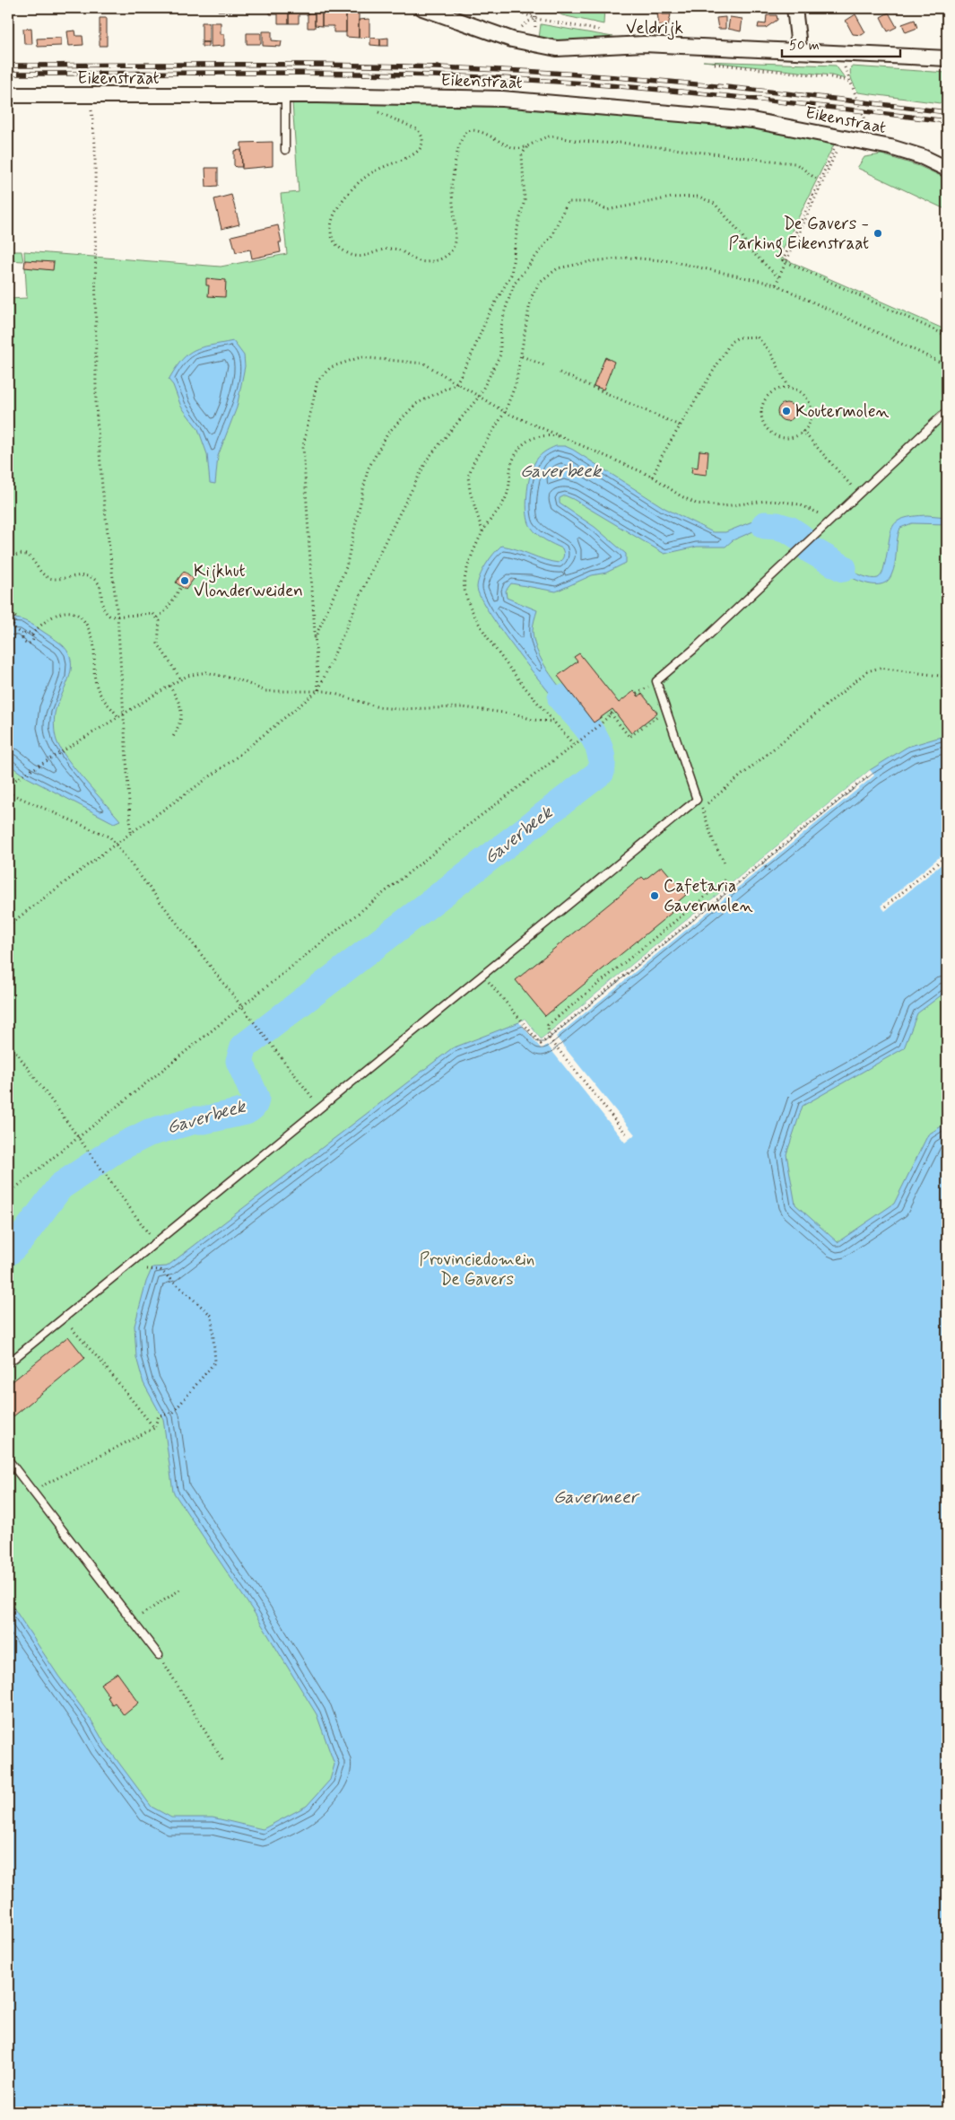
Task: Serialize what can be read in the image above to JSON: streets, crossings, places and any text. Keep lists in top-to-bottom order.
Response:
{
  "streets": {
    "street": ["Veldrijk", "Eikenstraat"]
  },
  "water": ["Gaverbeek", "Gavermeer"],
  "parks": ["Provinciedomein De Gavers"],
  "places": [
    "De Gavers - Parking Eikenstraat",
    "Koutermolen",
    "Kijkhut Vlonderweiden",
    "Cafetaria Gavermolen"
  ],
  "scale_bar": "50 m"
}
